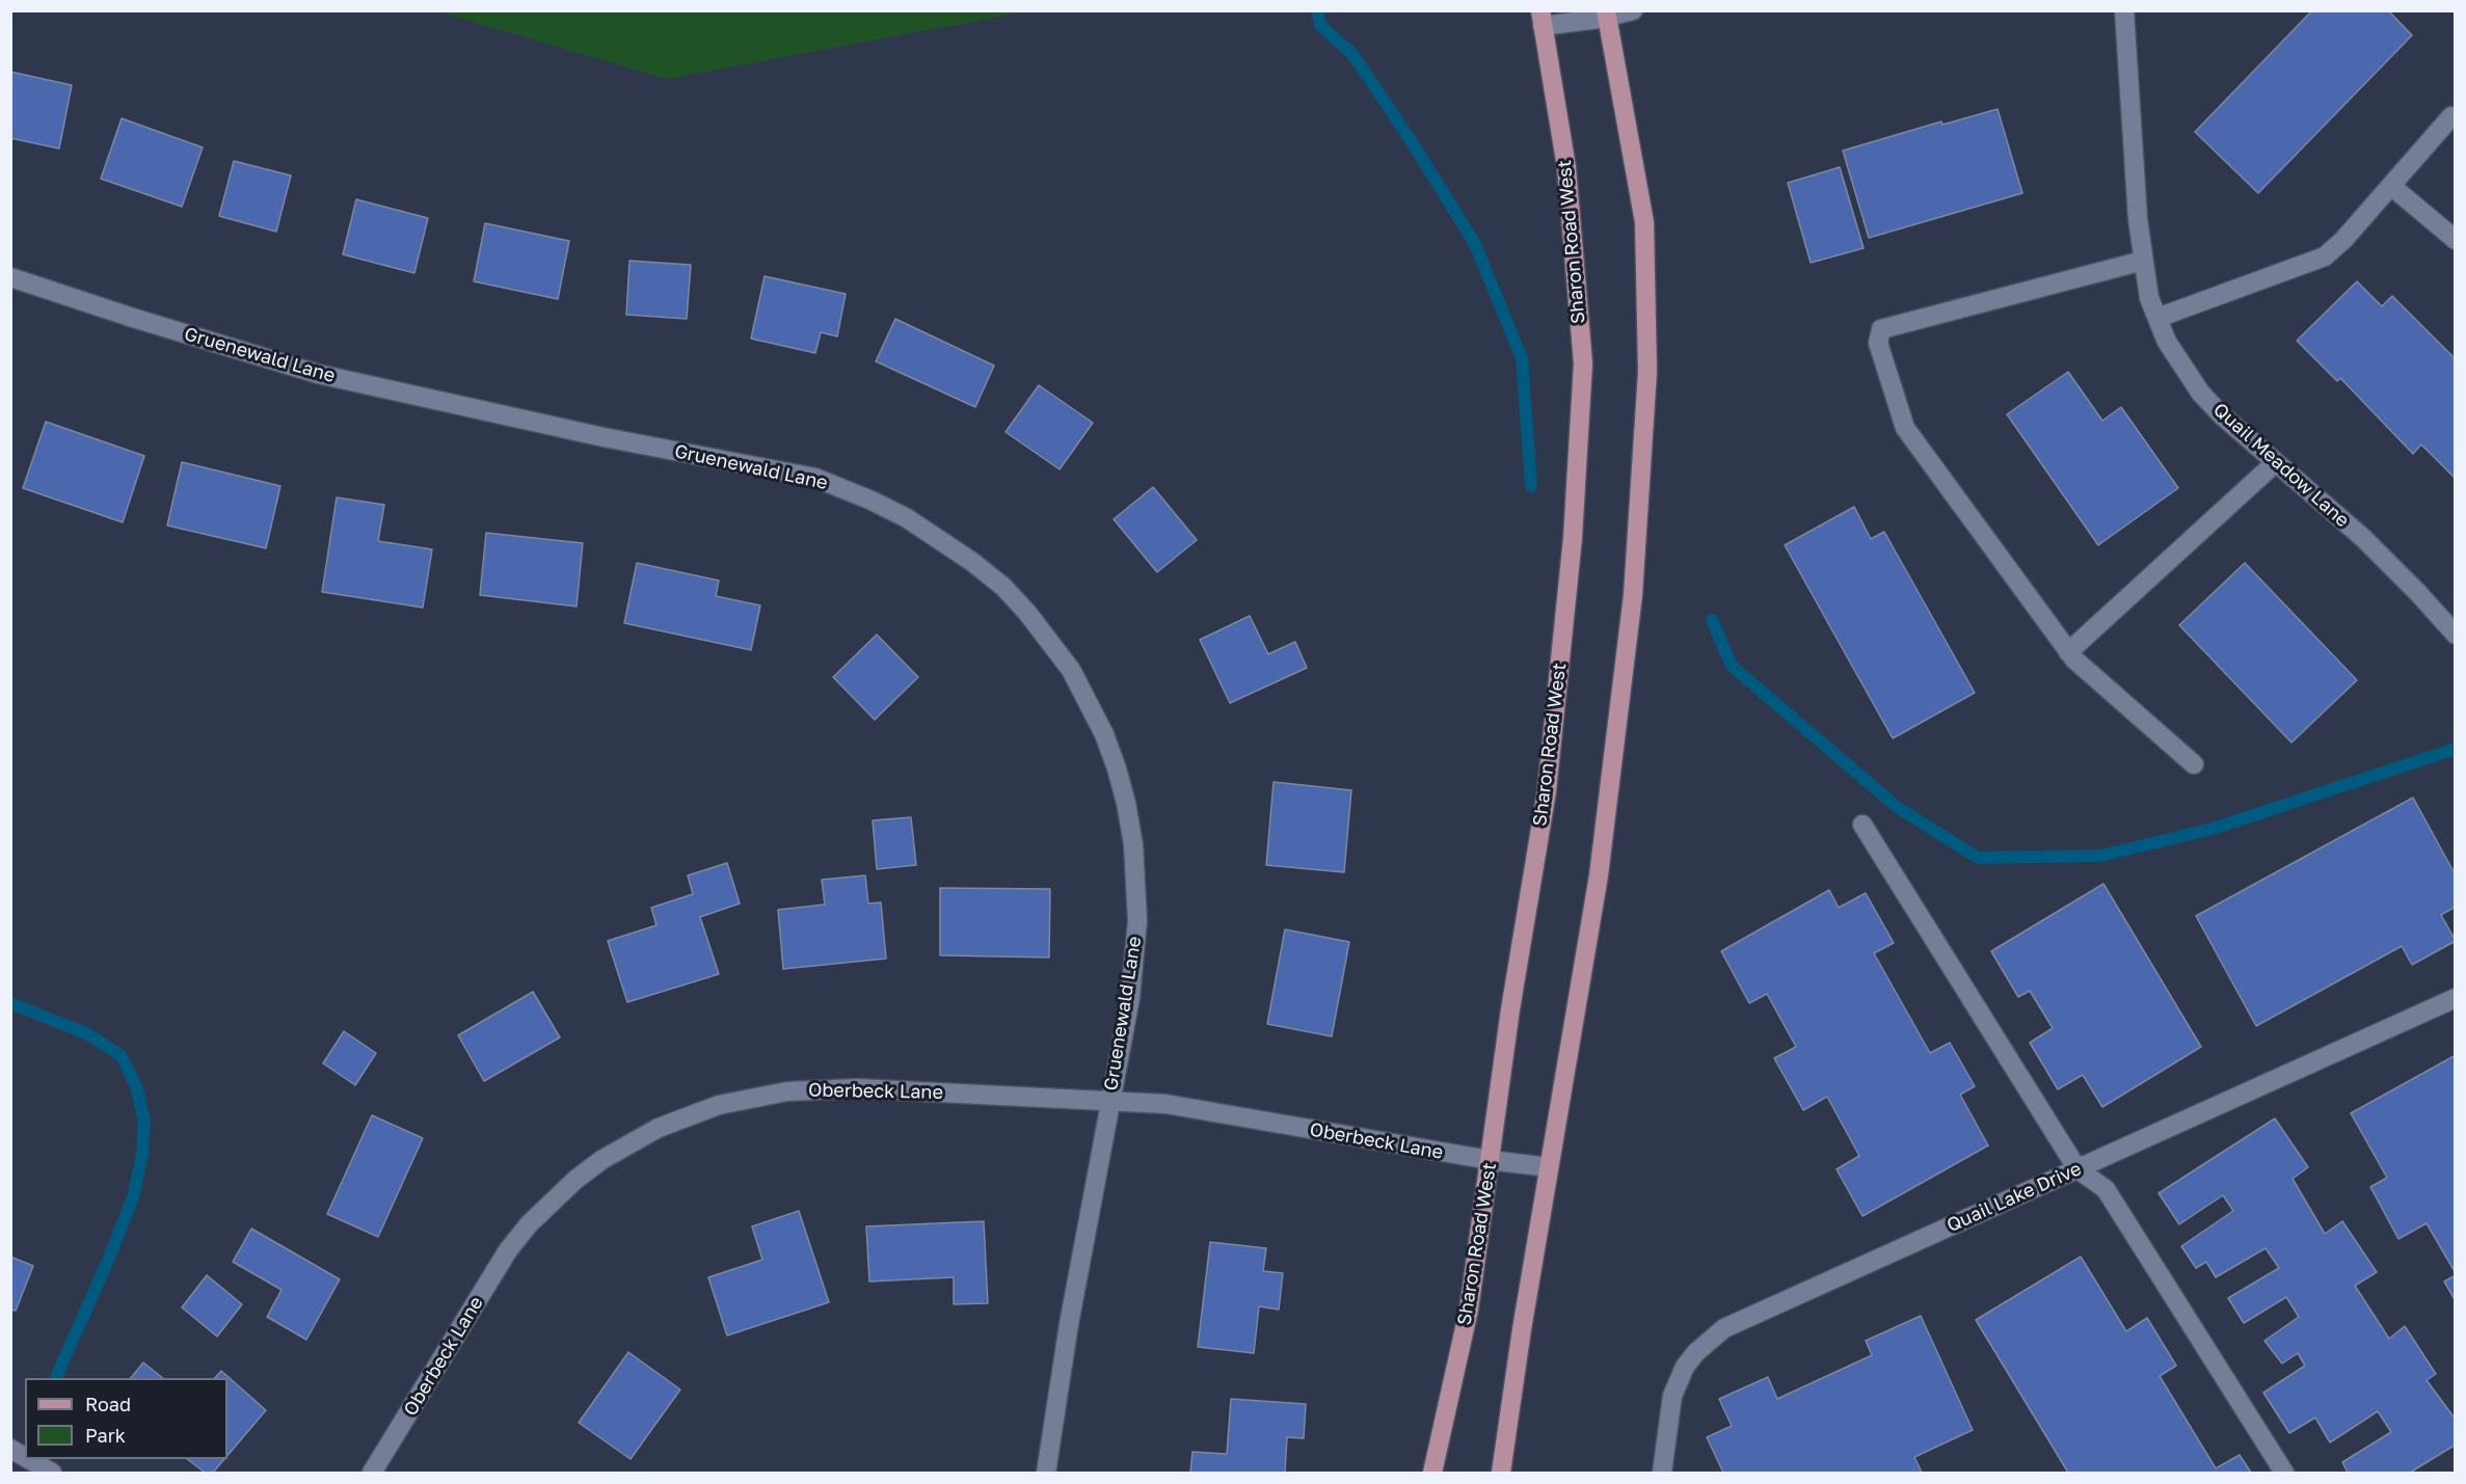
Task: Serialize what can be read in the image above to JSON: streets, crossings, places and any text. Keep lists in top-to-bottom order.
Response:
{
  "streets": {
    "main road": ["Sharon Road West"],
    "street": [
      "Gruenewald Lane",
      "Quail Meadow Lane",
      "Oberbeck Lane",
      "Quail Lake Drive"
    ]
  },
  "crossings": [
    ["Sharon Road West", "Oberbeck Lane"],
    ["Gruenewald Lane", "Oberbeck Lane"]
  ],
  "legend": ["Road", "Park"]
}
